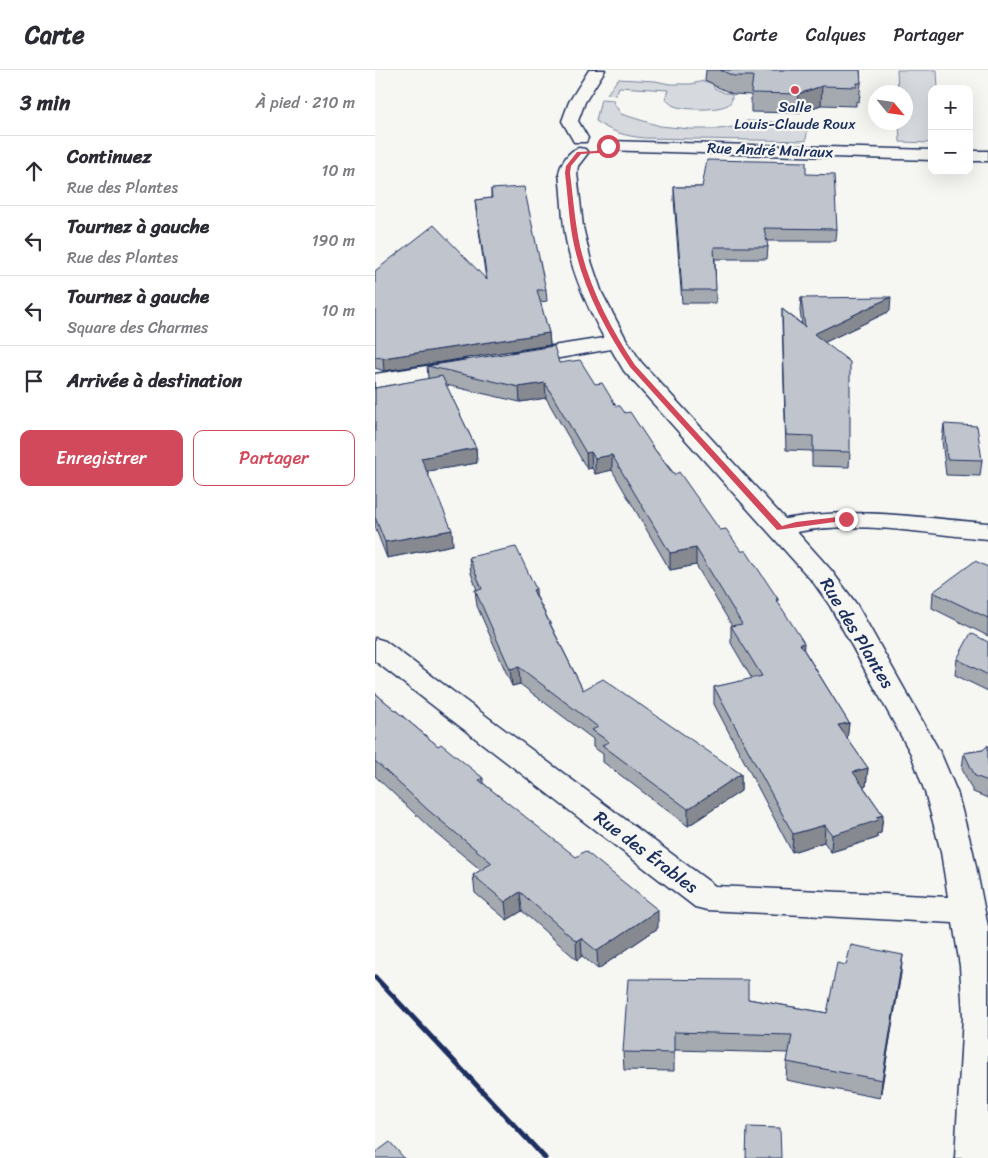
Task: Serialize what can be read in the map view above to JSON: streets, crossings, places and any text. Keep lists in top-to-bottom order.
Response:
{
  "streets": {
    "street": ["Rue André Malraux", "Rue des Plantes", "Rue des Érables"]
  },
  "crossings": [
    ["Rue André Malraux", "Rue des Plantes"],
    ["Rue des Plantes", "Rue des Érables"]
  ],
  "places": ["Salle Louis-Claude Roux"],
  "north": "bottom right",
  "page": {
    "header": "Carte",
    "nav": ["Carte", "Calques", "Partager"],
    "heading": ["3 min", "À pied · 210 m"],
    "map_buttons": ["+", "−"],
    "list": [
      ["Continuez", "Rue des Plantes", "10 m"],
      ["Tournez à gauche", "Rue des Plantes", "190 m"],
      ["Tournez à gauche", "Square des Charmes", "10 m"],
      "Arrivée à destination"
    ],
    "buttons": ["Enregistrer", "Partager"]
  }
}
